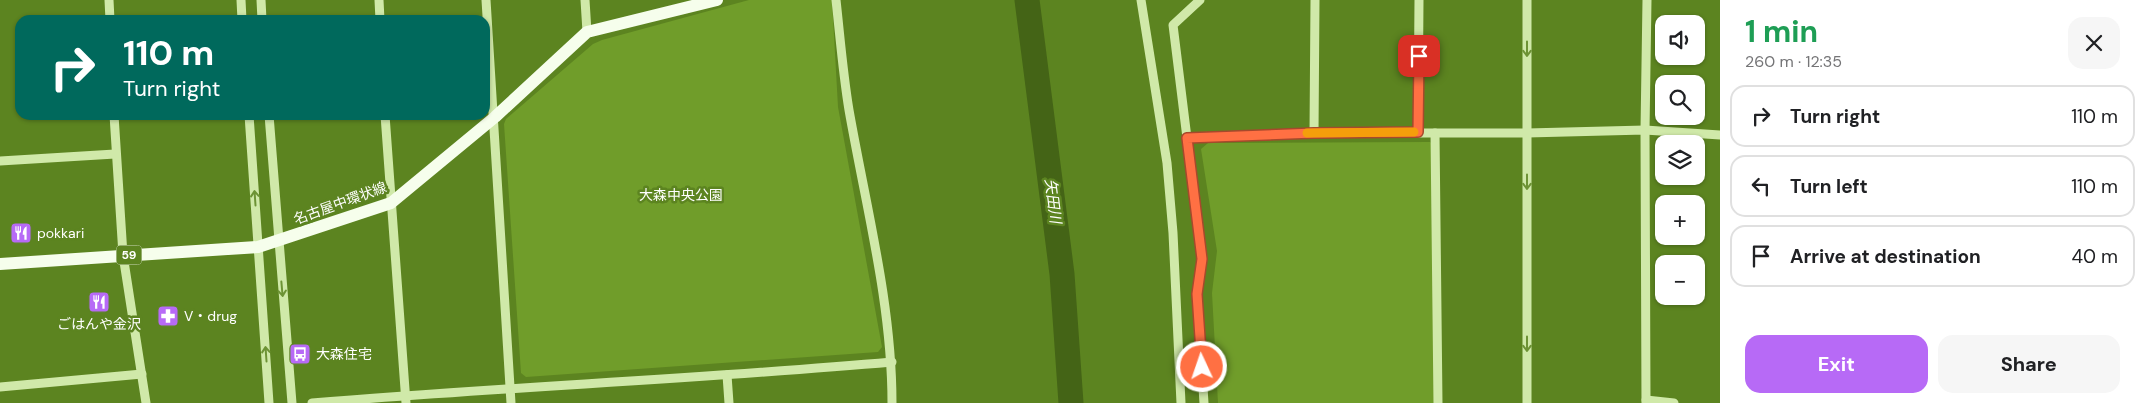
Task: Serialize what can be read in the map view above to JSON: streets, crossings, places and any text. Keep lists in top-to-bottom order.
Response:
{
  "streets": {
    "main road": ["名古屋中環状線", "59"]
  },
  "water": ["矢田川"],
  "parks": ["大森中央公園"],
  "places": {
    "restaurant": ["pokkari", "ごはんや金沢"],
    "pharmacy": ["V・drug"],
    "bus stop": ["大森住宅"]
  },
  "page": {
    "heading": ["1 min", "260 m · 12:35"],
    "map_buttons": ["+", "−"],
    "turn": ["110 m", "Turn right"],
    "list": [
      {
        "name": "Turn right",
        "value": "110 m"
      },
      {
        "name": "Turn left",
        "value": "110 m"
      },
      {
        "name": "Arrive at destination",
        "value": "40 m"
      }
    ],
    "buttons": ["Exit", "Share"]
  }
}
